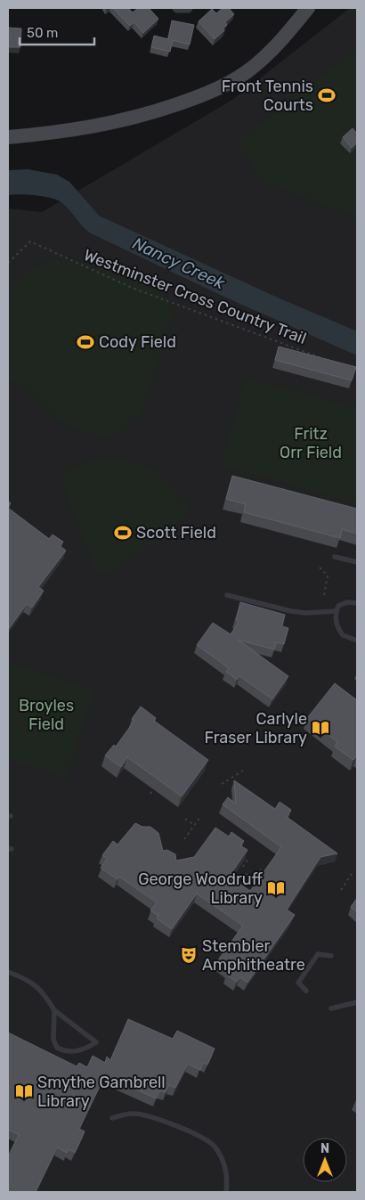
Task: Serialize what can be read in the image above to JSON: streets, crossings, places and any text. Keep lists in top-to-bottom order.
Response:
{
  "streets": {
    "path": ["Westminster Cross Country Trail"]
  },
  "water": ["Nancy Creek"],
  "parks": ["Fritz Orr Field", "Broyles Field"],
  "places": {
    "sports": ["Front Tennis Courts", "Cody Field", "Scott Field"],
    "library": ["Carlyle Fraser Library", "George Woodruff Library", "Smythe Gambrell Library"],
    "theatre": ["Stembler Amphitheatre"]
  },
  "scale_bar": "50 m",
  "north": "top"
}
